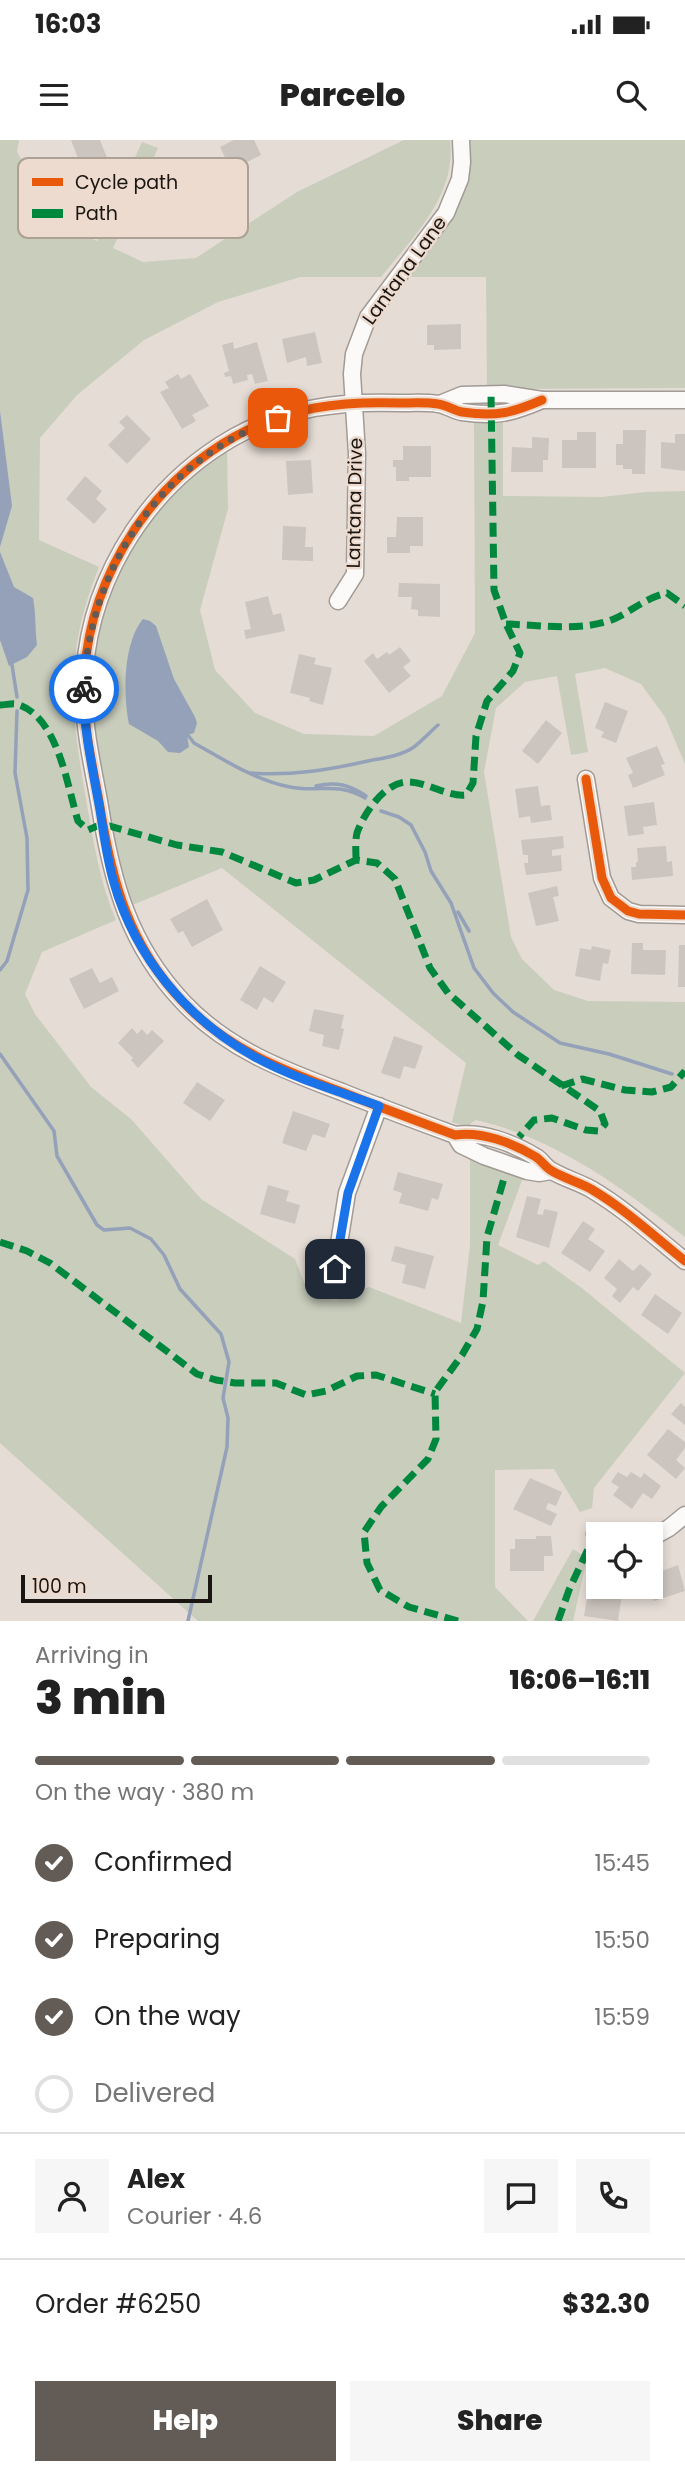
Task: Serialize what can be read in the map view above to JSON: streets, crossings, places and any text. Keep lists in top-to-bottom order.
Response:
{
  "streets": {
    "street": ["Lantana Lane", "Lantana Drive"]
  },
  "crossings": [
    ["Lantana Lane", "Lantana Drive"]
  ],
  "legend": ["Cycle path", "Path"],
  "scale_bar": "100 m",
  "page": {
    "status": "16:03",
    "header": "Parcelo",
    "scale": "100 m",
    "heading": ["3 min", "Arriving in", "16:06–16:11"],
    "panel": [
      "Alex",
      "Courier · 4.6",
      "Order #6250",
      "$32.30"
    ],
    "bar": "On the way · 380 m",
    "list": [
      ["Confirmed", "15:45"],
      ["Preparing", "15:50"],
      ["On the way", "15:59"],
      "Delivered"
    ],
    "buttons": ["Help", "Share"]
  }
}
